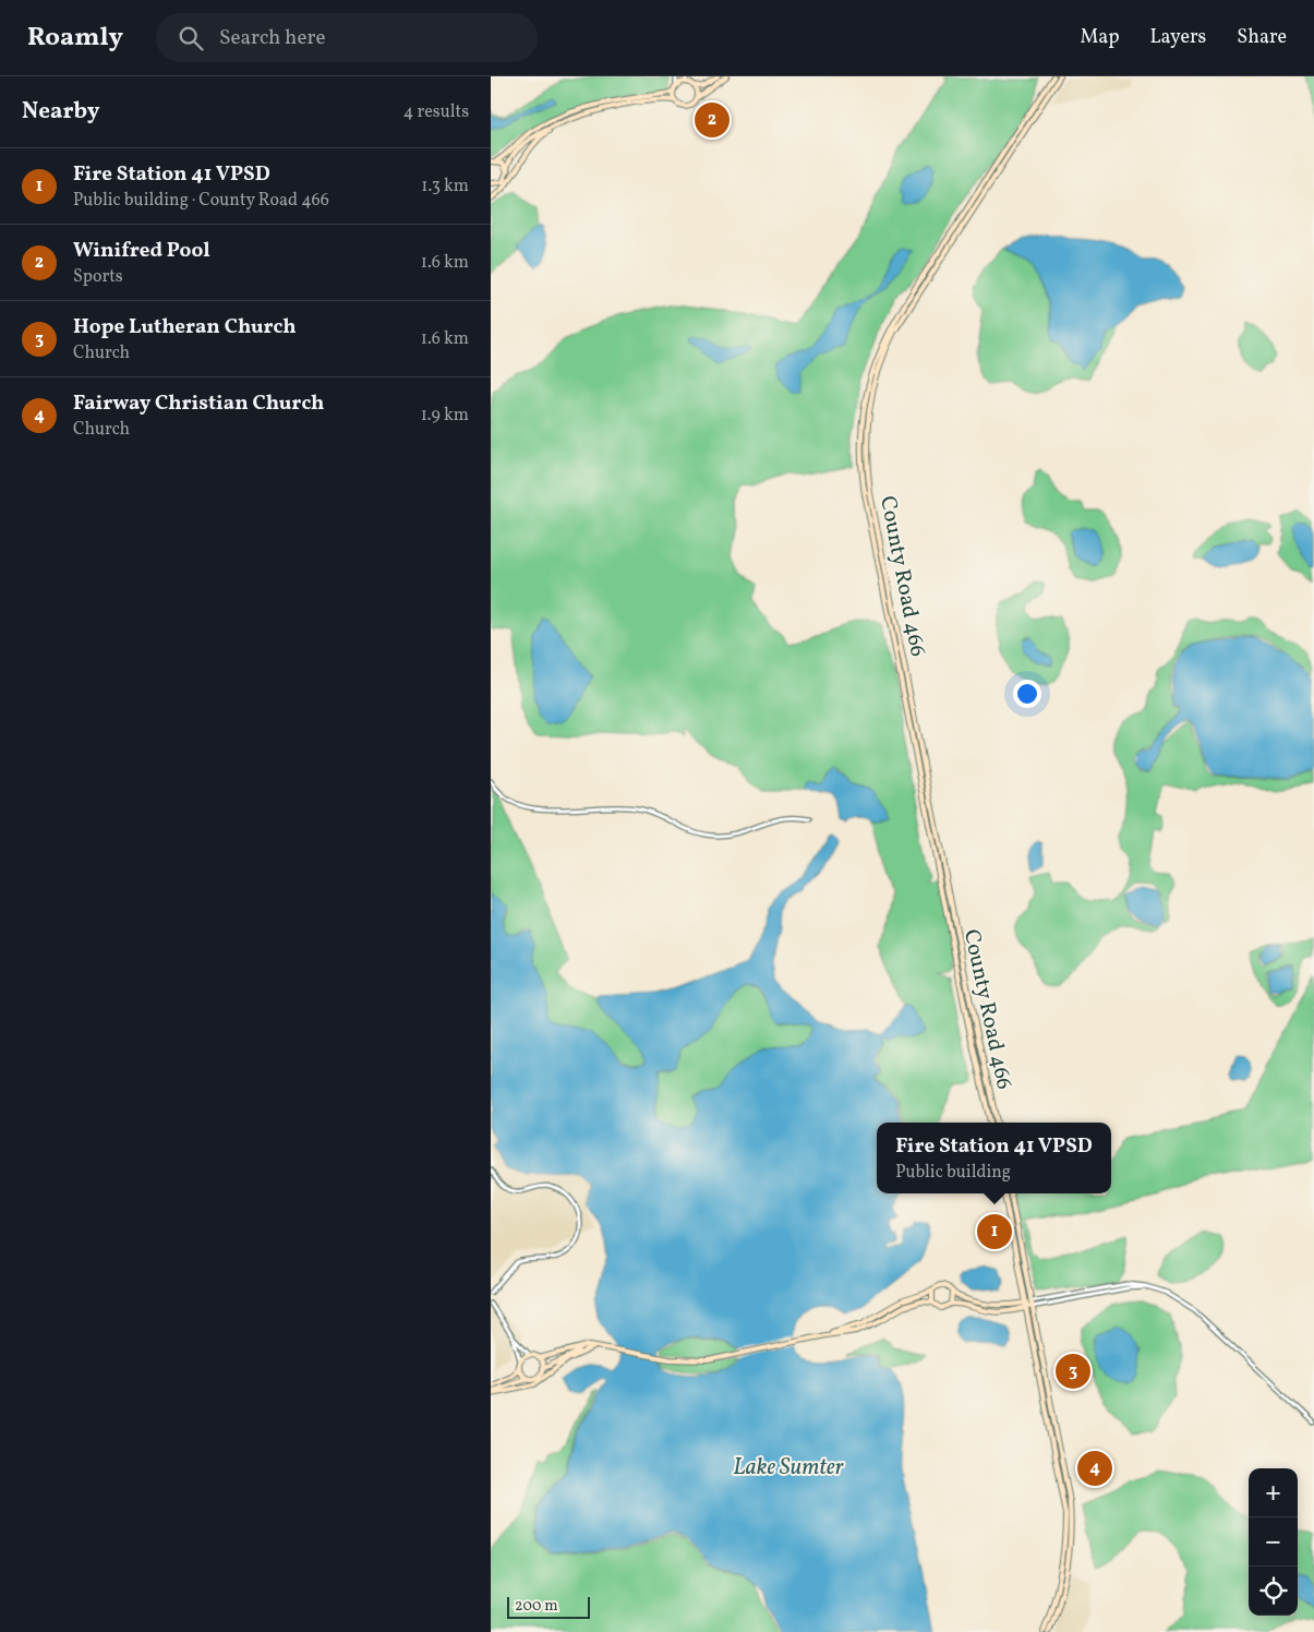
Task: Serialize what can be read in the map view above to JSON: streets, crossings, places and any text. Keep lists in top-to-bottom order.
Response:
{
  "streets": {
    "main road": ["County Road 466"]
  },
  "water": ["Lake Sumter"],
  "scale_bar": "200 m",
  "page": {
    "header": "Roamly",
    "search": "Search here",
    "nav": ["Map", "Layers", "Share"],
    "heading": ["Nearby", "4 results"],
    "pins": [
      "2",
      "1",
      "3",
      "4"
    ],
    "list": [
      {
        "mark": "1",
        "name": "Fire Station 41 VPSD",
        "note": "Public building · County Road 466",
        "value": "1.3 km"
      },
      {
        "mark": "2",
        "name": "Winifred Pool",
        "note": "Sports",
        "value": "1.6 km"
      },
      {
        "mark": "3",
        "name": "Hope Lutheran Church",
        "note": "Church",
        "value": "1.6 km"
      },
      {
        "mark": "4",
        "name": "Fairway Christian Church",
        "note": "Church",
        "value": "1.9 km"
      }
    ],
    "popup": ["Fire Station 41 VPSD", "Public building"],
    "map_buttons": ["+", "−"],
    "scale": "200 m"
  }
}
